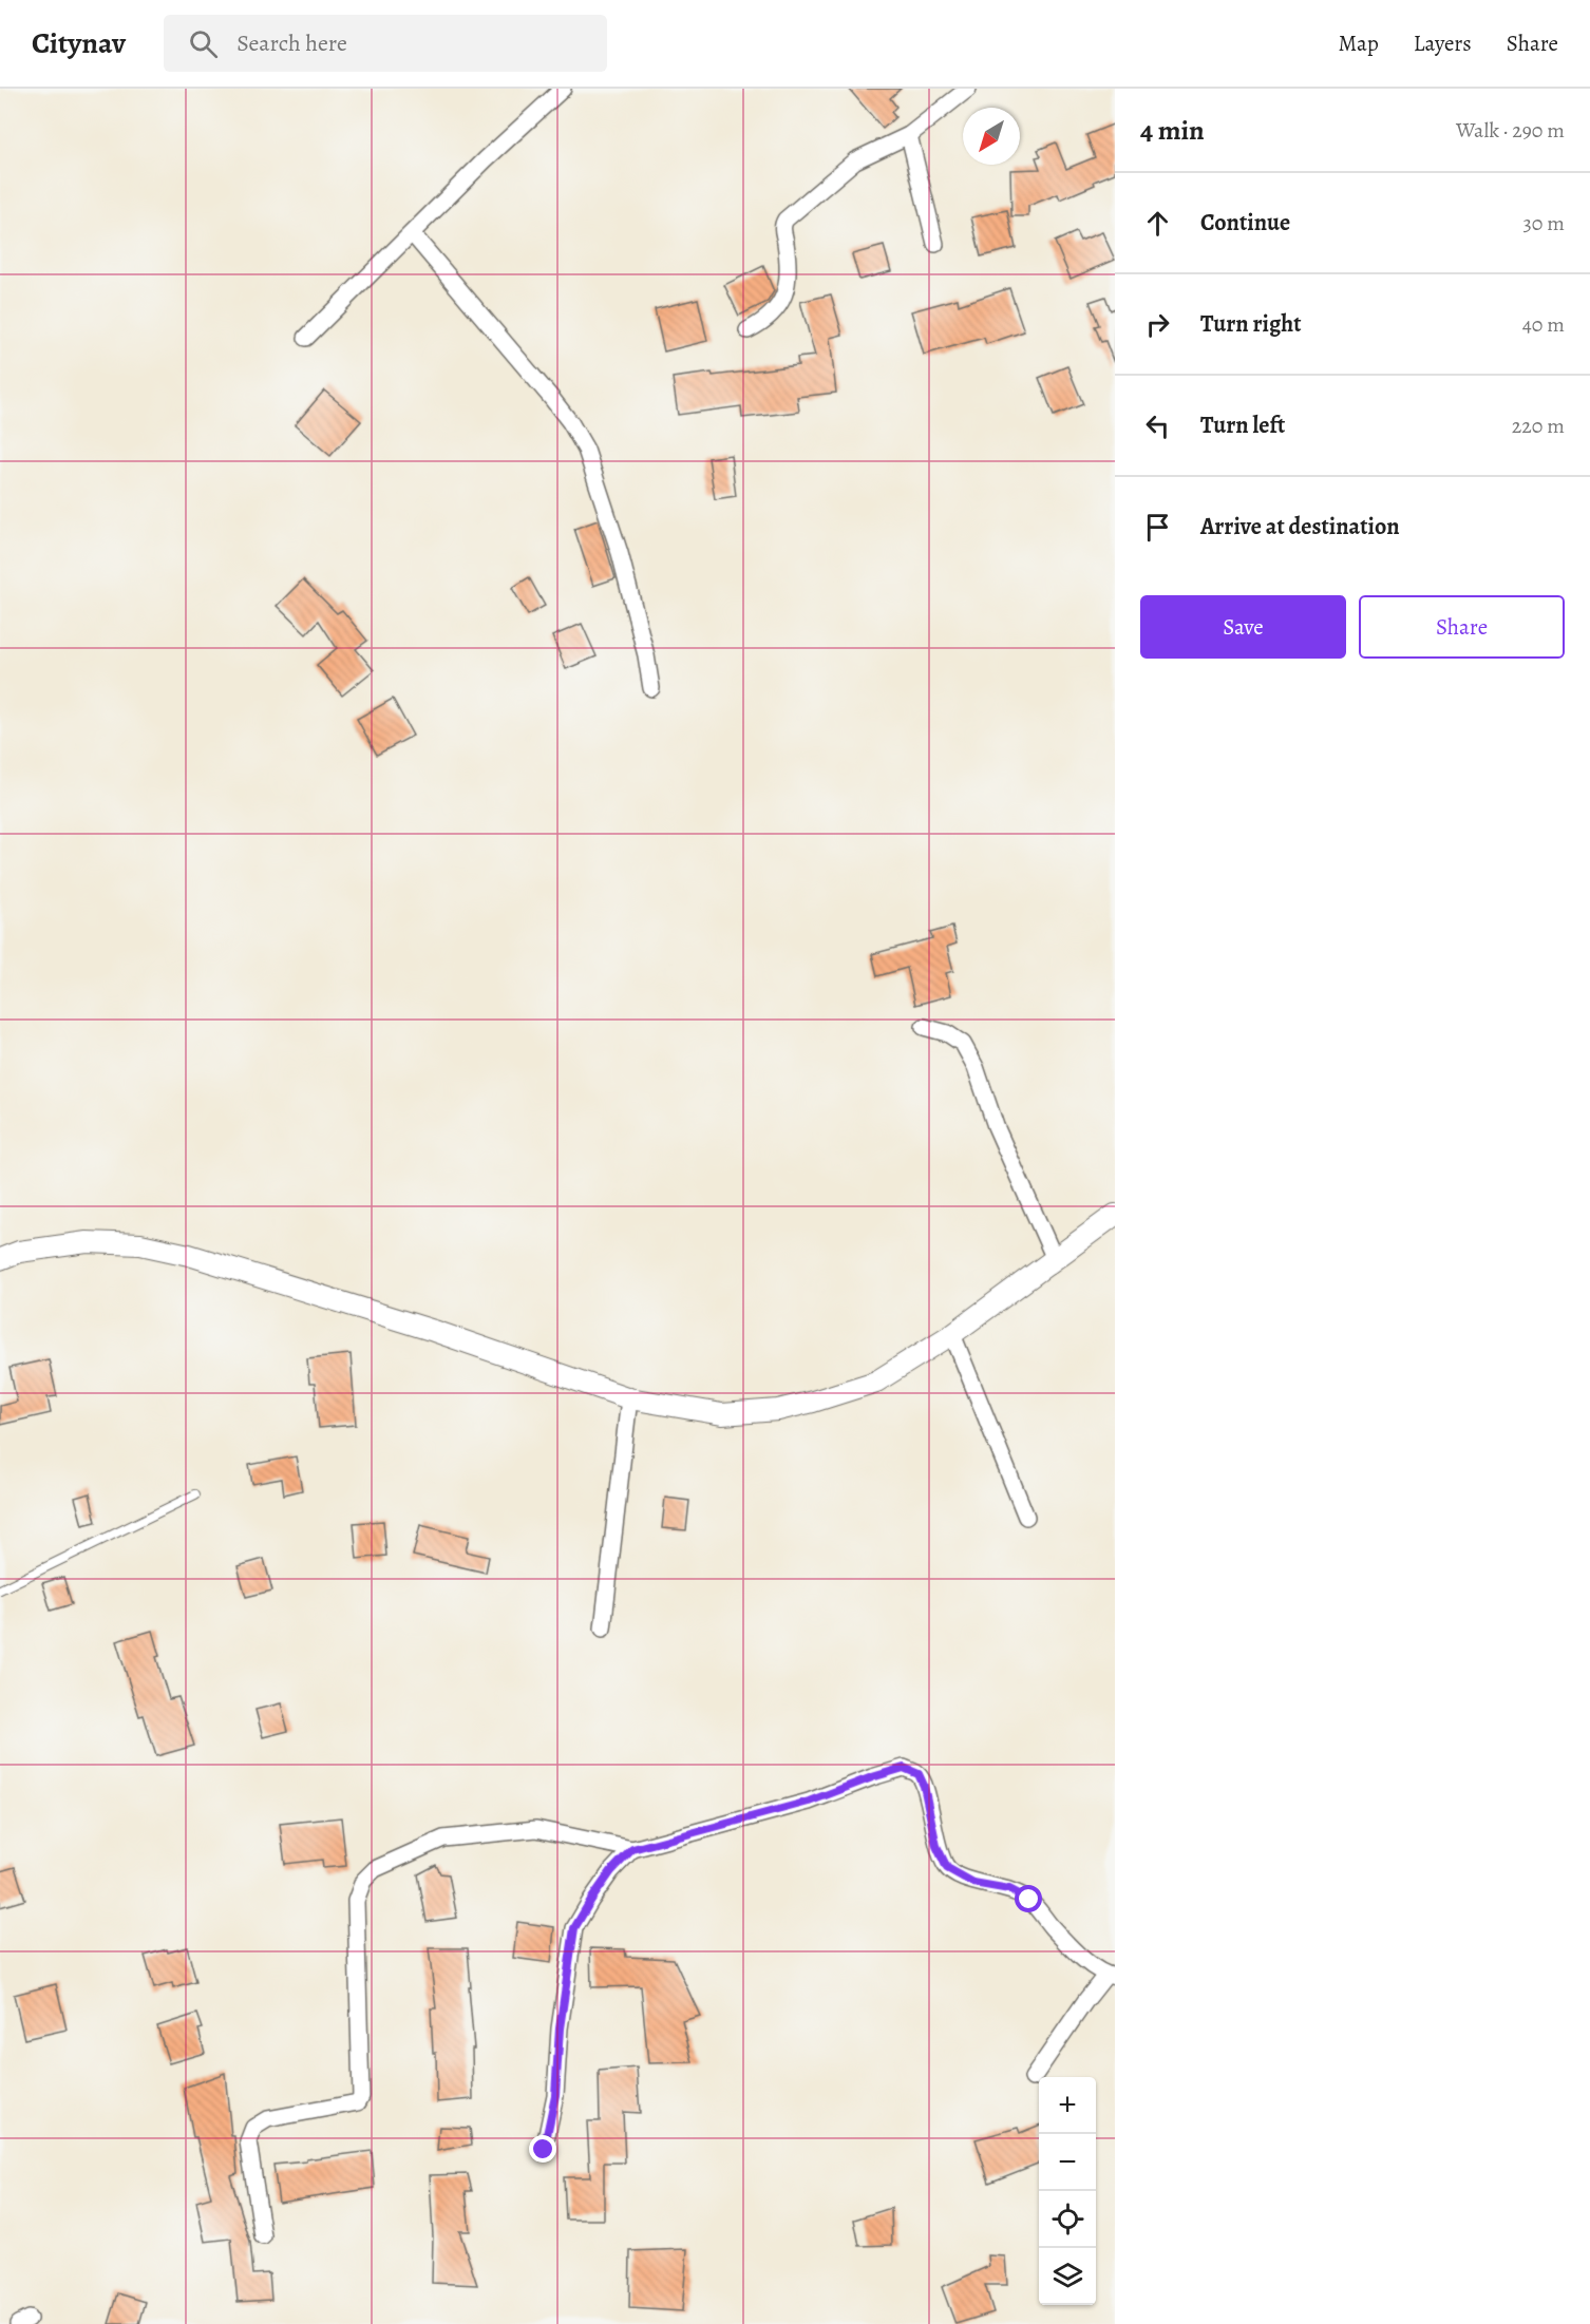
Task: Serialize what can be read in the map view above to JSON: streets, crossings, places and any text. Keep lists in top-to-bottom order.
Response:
{
  "north": "bottom left",
  "page": {
    "header": "Citynav",
    "search": "Search here",
    "nav": ["Map", "Layers", "Share"],
    "heading": ["4 min", "Walk · 290 m"],
    "list": [
      ["Continue", "30 m"],
      ["Turn right", "40 m"],
      ["Turn left", "220 m"],
      "Arrive at destination"
    ],
    "buttons": ["Save", "Share"],
    "map_buttons": ["+", "−"]
  }
}
